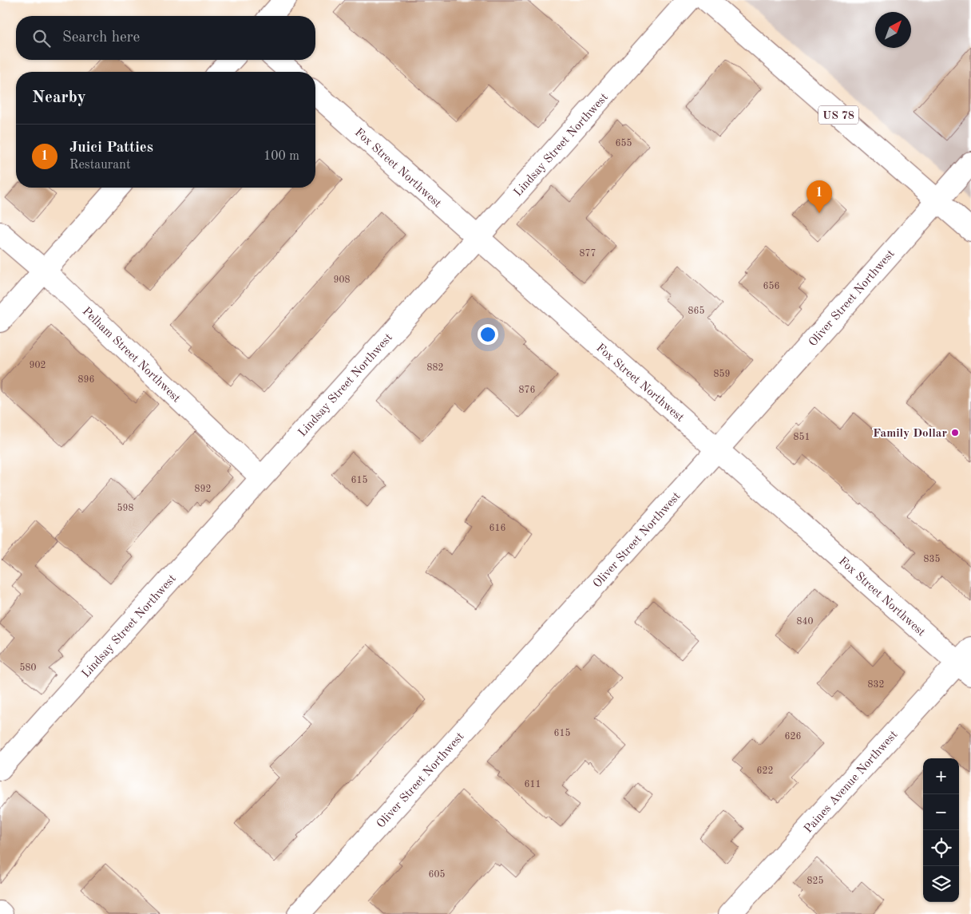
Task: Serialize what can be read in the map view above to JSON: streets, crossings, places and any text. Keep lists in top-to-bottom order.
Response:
{
  "streets": {
    "street": [
      "US 78",
      "Lindsay Street Northwest",
      "Fox Street Northwest",
      "Oliver Street Northwest",
      "Pelham Street Northwest",
      "Paines Avenue Northwest"
    ]
  },
  "crossings": [
    ["US 78", "Oliver Street Northwest"],
    ["Lindsay Street Northwest", "Fox Street Northwest"],
    ["Lindsay Street Northwest", "Pelham Street Northwest"],
    ["Fox Street Northwest", "Oliver Street Northwest"],
    ["Fox Street Northwest", "Paines Avenue Northwest"]
  ],
  "places": ["Family Dollar"],
  "house_numbers": [
    "655",
    "877",
    "908",
    "656",
    "865",
    "902",
    "882",
    "859",
    "896",
    "876",
    "851",
    "615",
    "892",
    "598",
    "616",
    "835",
    "840",
    "580",
    "832",
    "615",
    "626",
    "622",
    "611",
    "605",
    "825"
  ],
  "north": "top right",
  "page": {
    "search": "Search here",
    "heading": "Nearby",
    "list": [
      {
        "mark": "1",
        "name": "Juici Patties",
        "note": "Restaurant",
        "value": "100 m"
      }
    ],
    "pins": "1",
    "map_buttons": ["+", "−"]
  }
}
